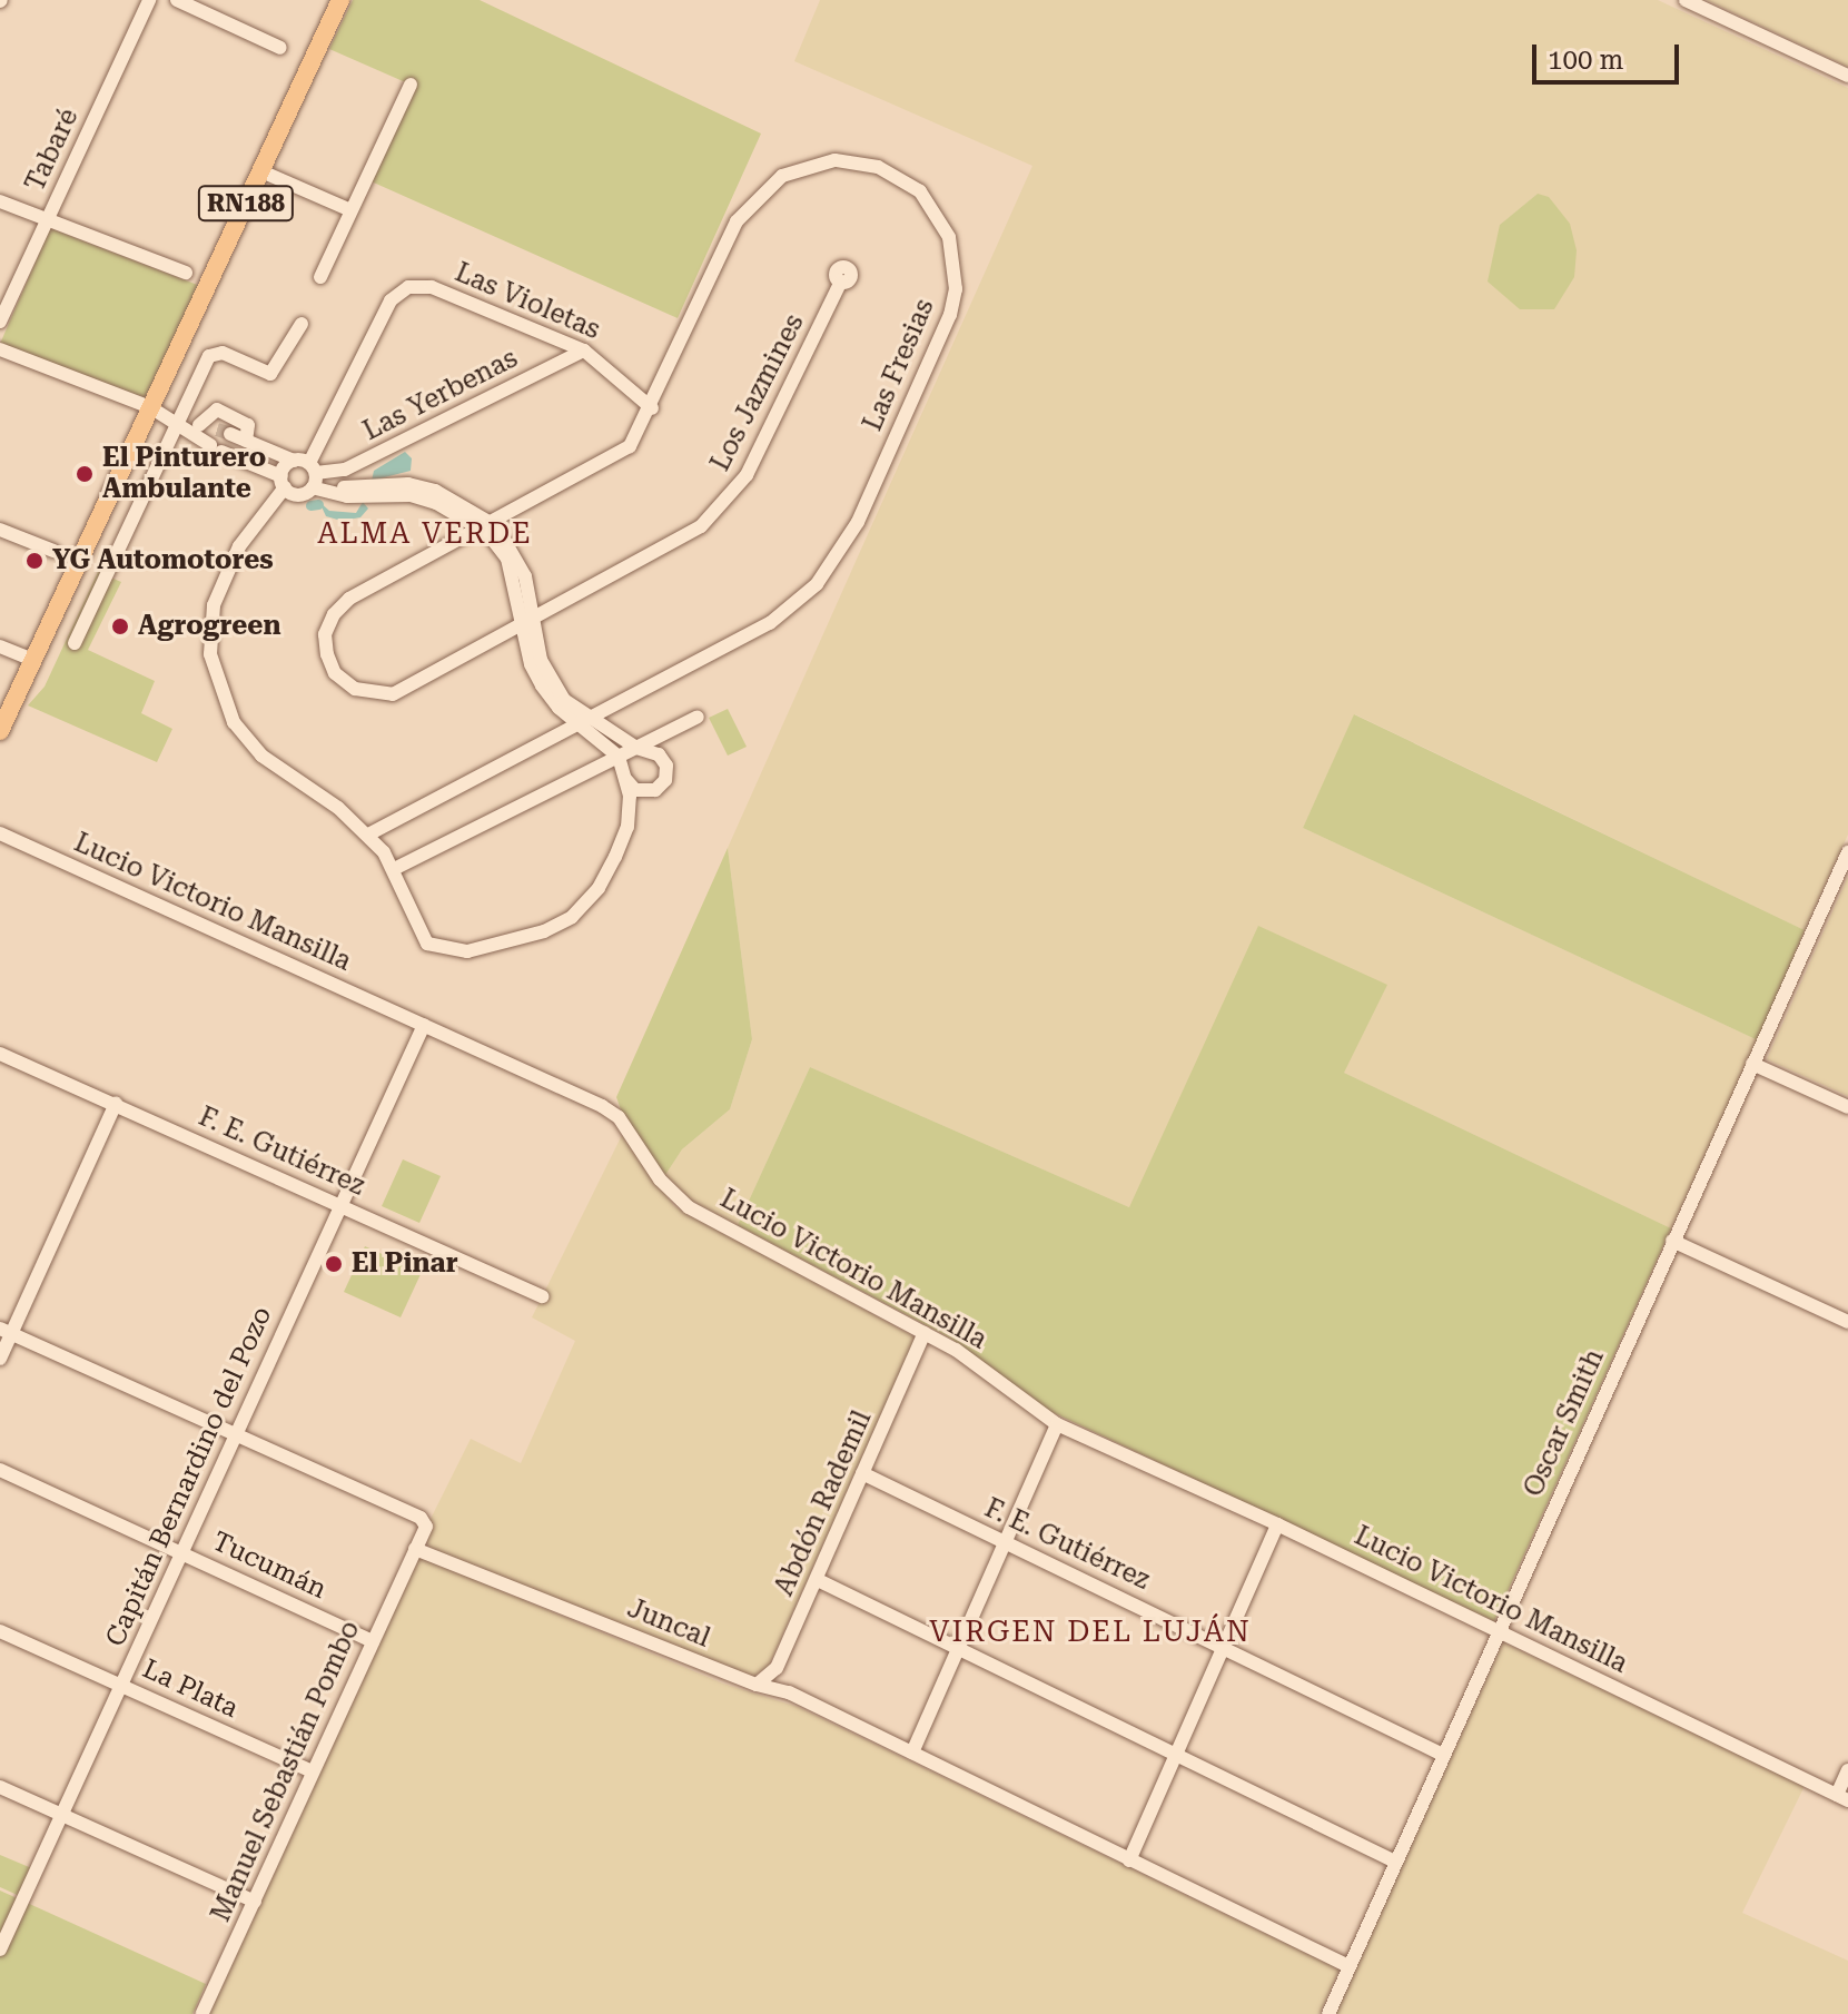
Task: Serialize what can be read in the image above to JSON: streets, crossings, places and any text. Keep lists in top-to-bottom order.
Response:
{
  "streets": {
    "main road": ["RN188"],
    "street": [
      "Tabaré",
      "Las Violetas",
      "Las Fresias",
      "Los Jazmines",
      "Las Yerbenas",
      "Lucio Victorio Mansilla",
      "F. E. Gutiérrez",
      "Oscar Smith",
      "Capitán Bernardino del Pozo",
      "Abdón Rademil",
      "Tucumán",
      "Juncal",
      "La Plata",
      "Manuel Sebastián Pombo"
    ]
  },
  "crossings": [
    ["Las Violetas", "Las Fresias"],
    ["Las Violetas", "Las Yerbenas"],
    ["Las Fresias", "Los Jazmines"],
    ["Lucio Victorio Mansilla", "Oscar Smith"],
    ["Lucio Victorio Mansilla", "Capitán Bernardino del Pozo"],
    ["Lucio Victorio Mansilla", "Abdón Rademil"],
    ["F. E. Gutiérrez", "Oscar Smith"],
    ["F. E. Gutiérrez", "Capitán Bernardino del Pozo"],
    ["F. E. Gutiérrez", "Abdón Rademil"],
    ["Oscar Smith", "Juncal"],
    ["Capitán Bernardino del Pozo", "Tucumán"],
    ["Capitán Bernardino del Pozo", "La Plata"],
    ["Abdón Rademil", "Juncal"],
    ["Tucumán", "Manuel Sebastián Pombo"],
    ["Juncal", "Manuel Sebastián Pombo"],
    ["La Plata", "Manuel Sebastián Pombo"]
  ],
  "districts": ["ALMA VERDE", "VIRGEN DEL LUJÁN"],
  "places": [
    "El Pinturero Ambulante",
    "YG Automotores",
    "Agrogreen",
    "El Pinar"
  ],
  "scale_bar": "100 m"
}
